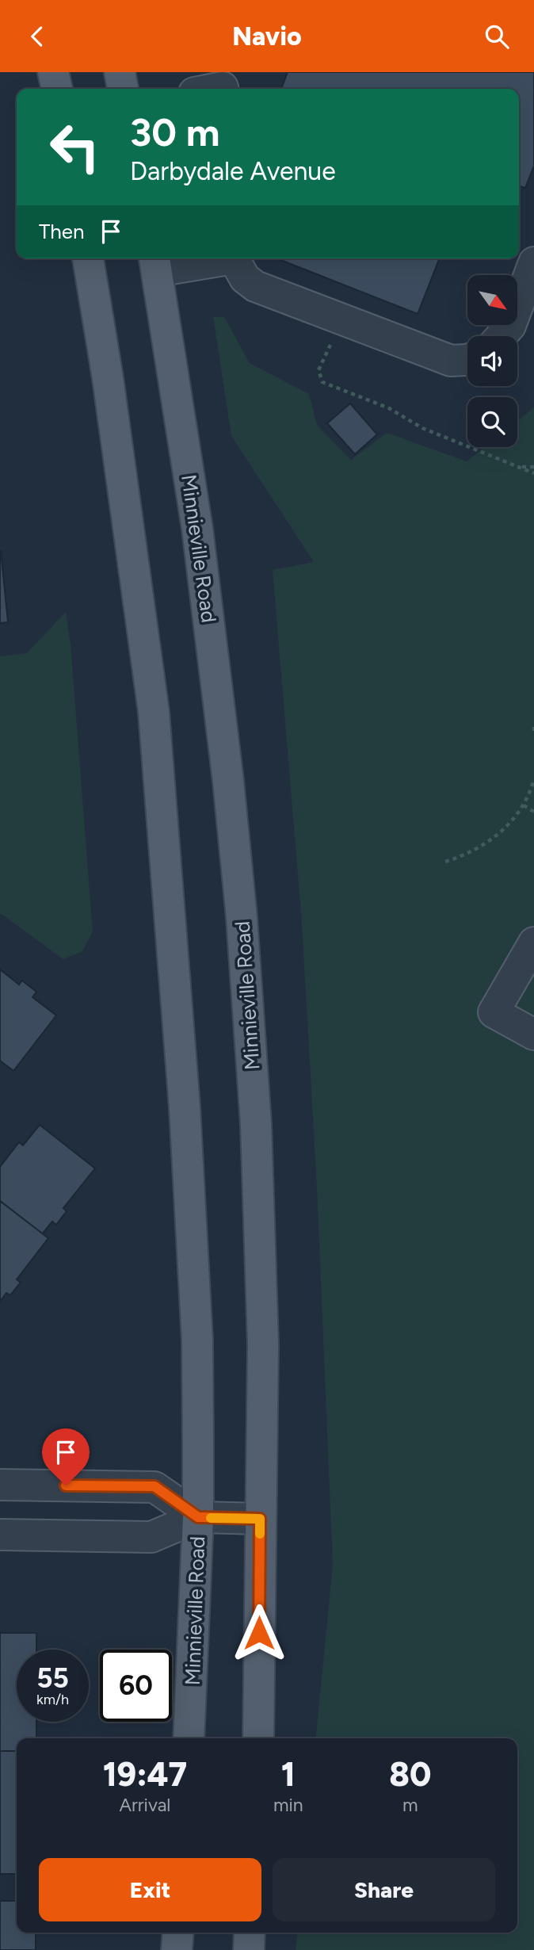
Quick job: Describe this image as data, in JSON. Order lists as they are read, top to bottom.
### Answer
{
  "streets": {
    "main road": ["Minnieville Road"]
  },
  "north": "bottom right",
  "page": {
    "header": "Navio",
    "turn": ["30 m", "Darbydale Avenue"],
    "then": "Then",
    "speed": "55 km/h",
    "limit": "60",
    "eta": [
      "19:47",
      "Arrival",
      "1",
      "min",
      "80",
      "m"
    ],
    "buttons": ["Exit", "Share"]
  }
}
